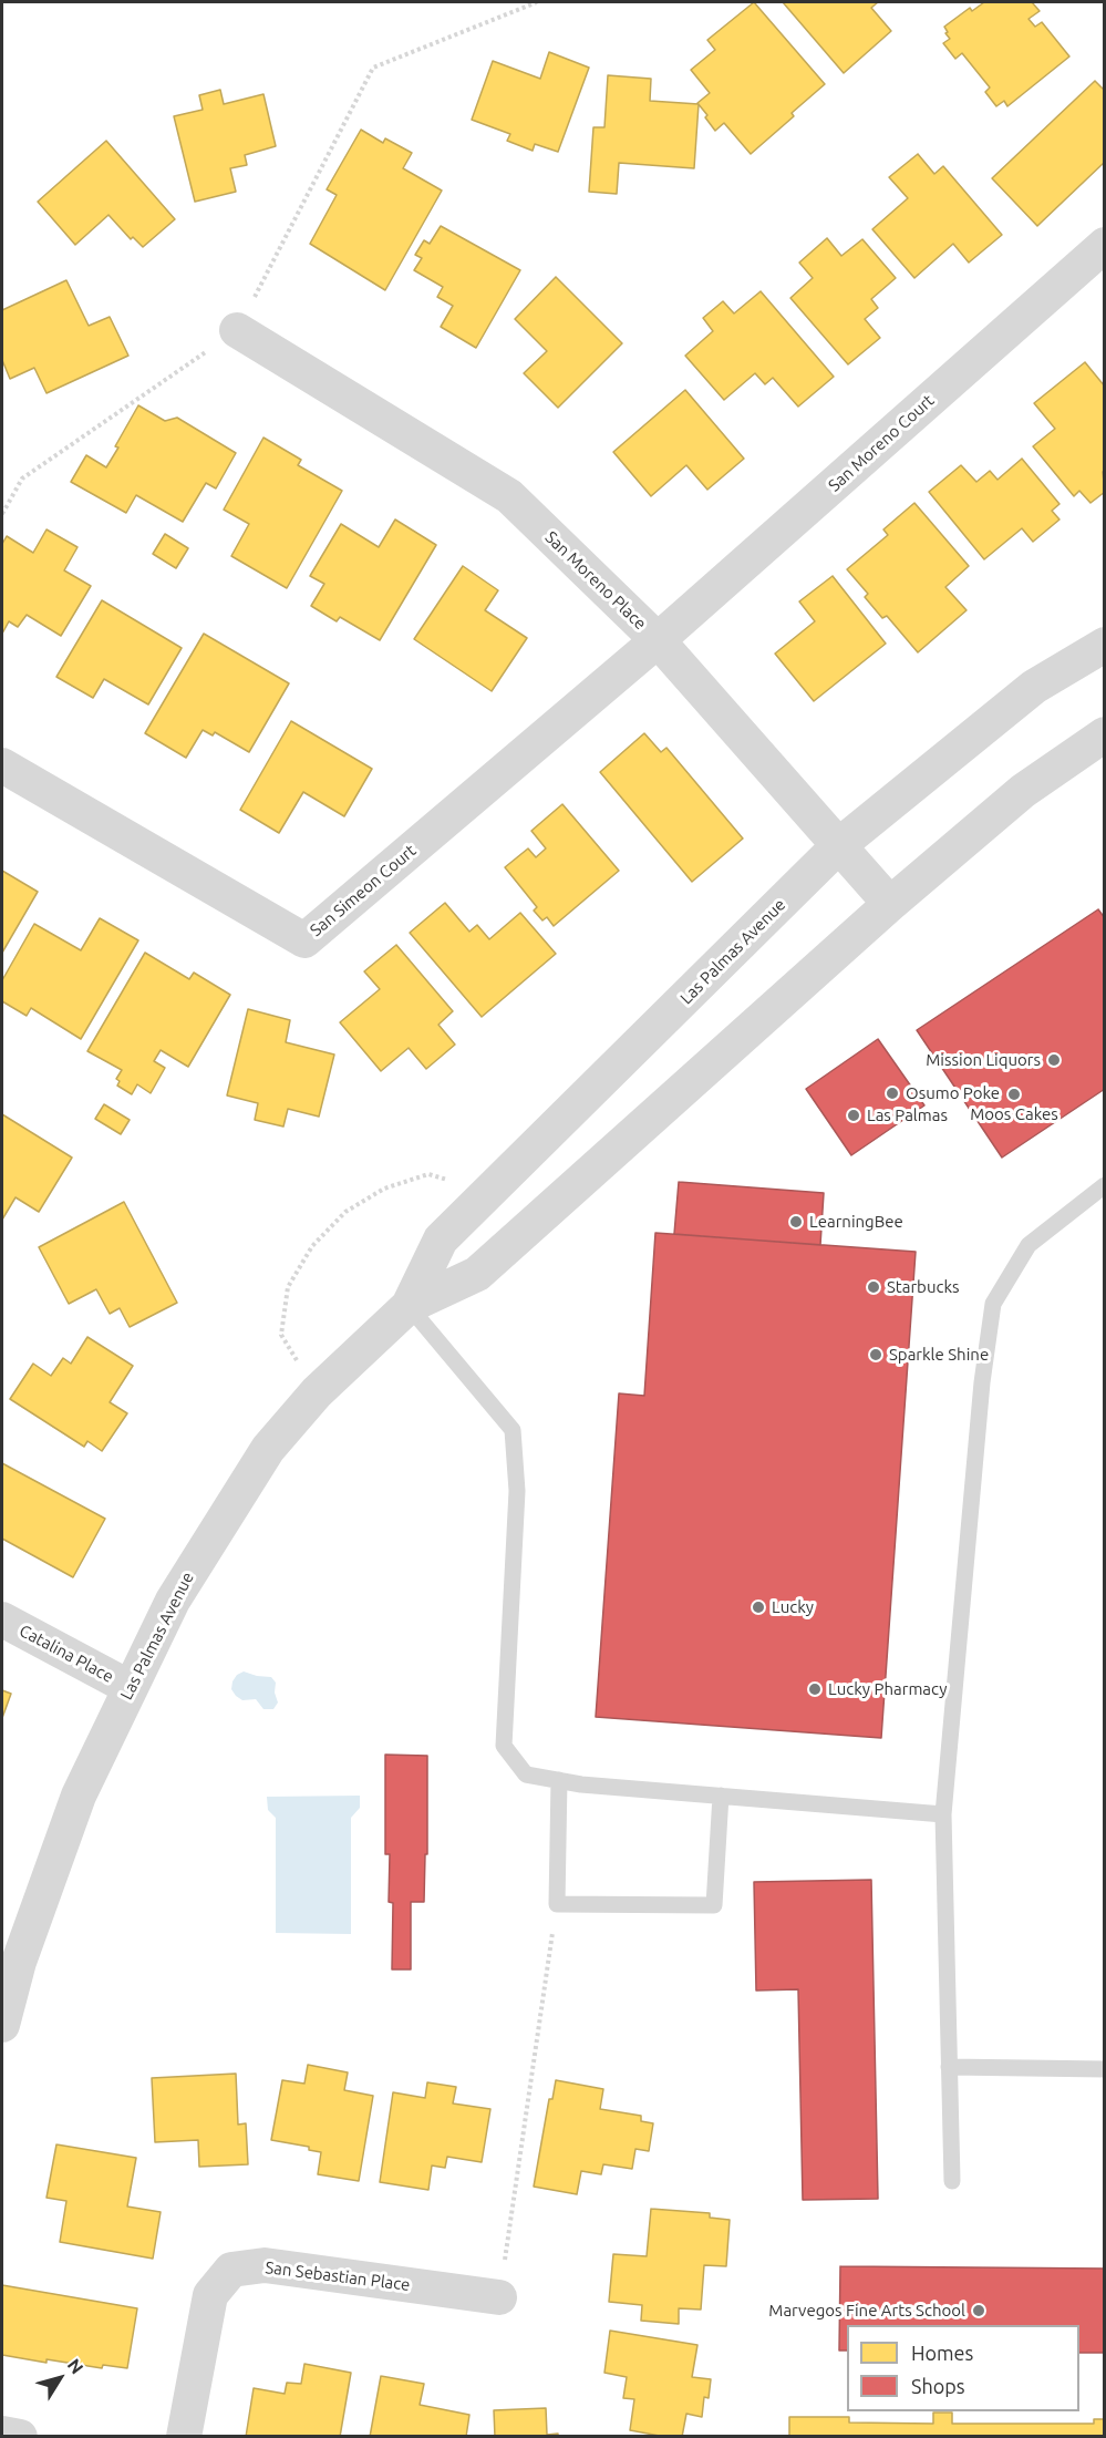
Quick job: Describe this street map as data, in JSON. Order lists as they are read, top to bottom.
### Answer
{
  "streets": {
    "street": [
      "San Moreno Court",
      "San Moreno Place",
      "San Simeon Court",
      "Las Palmas Avenue",
      "Catalina Place",
      "San Sebastian Place"
    ]
  },
  "crossings": [
    ["San Moreno Court", "San Moreno Place"],
    ["San Moreno Court", "San Simeon Court"],
    ["San Moreno Place", "San Simeon Court"],
    ["San Moreno Place", "Las Palmas Avenue"],
    ["Las Palmas Avenue", "Catalina Place"]
  ],
  "places": [
    "Mission Liquors",
    "Osumo Poke",
    "Moos Cakes",
    "Las Palmas",
    "LearningBee",
    "Starbucks",
    "Sparkle Shine",
    "Lucky",
    "Lucky Pharmacy",
    "Marvegos Fine Arts School"
  ],
  "legend": ["Homes", "Shops"],
  "north": "top right"
}
